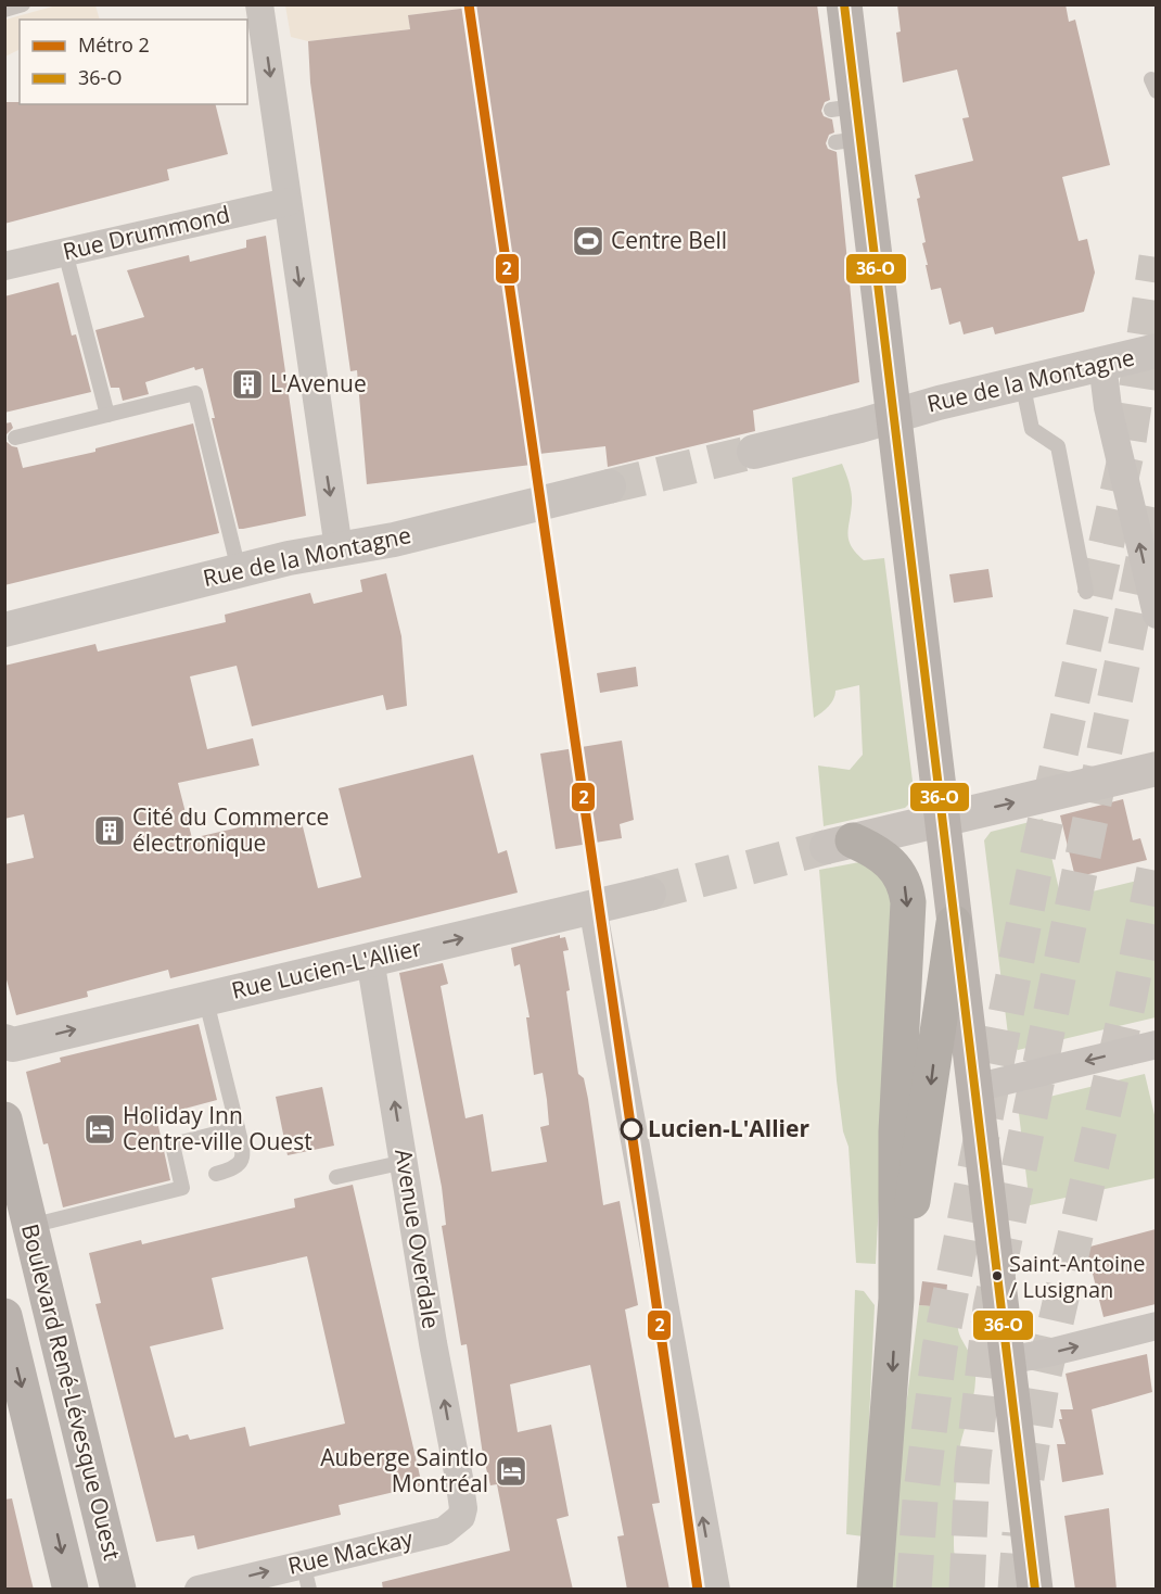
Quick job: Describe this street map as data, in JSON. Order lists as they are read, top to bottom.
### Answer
{
  "streets": {
    "main road": ["Boulevard René-Lévesque Ouest"],
    "street": [
      "Rue Drummond",
      "Rue de la Montagne",
      "Rue Lucien-L'Allier",
      "Avenue Overdale",
      "Rue Mackay"
    ]
  },
  "crossings": [
    ["Rue Lucien-L'Allier", "Avenue Overdale"],
    ["Avenue Overdale", "Rue Mackay"]
  ],
  "one_way": ["Rue Lucien-L'Allier", "Rue Mackay"],
  "places": {
    "sports": ["Centre Bell"],
    "building": ["L'Avenue", "Cité du Commerce électronique"],
    "hotel": ["Holiday Inn Centre-ville Ouest", "Auberge Saintlo Montréal"],
    "other": ["Lucien-L'Allier", "Saint-Antoine / Lusignan"]
  },
  "lines": ["metro line 2", "transit line 36-O"],
  "legend": ["Métro 2", "36-O"]
}
